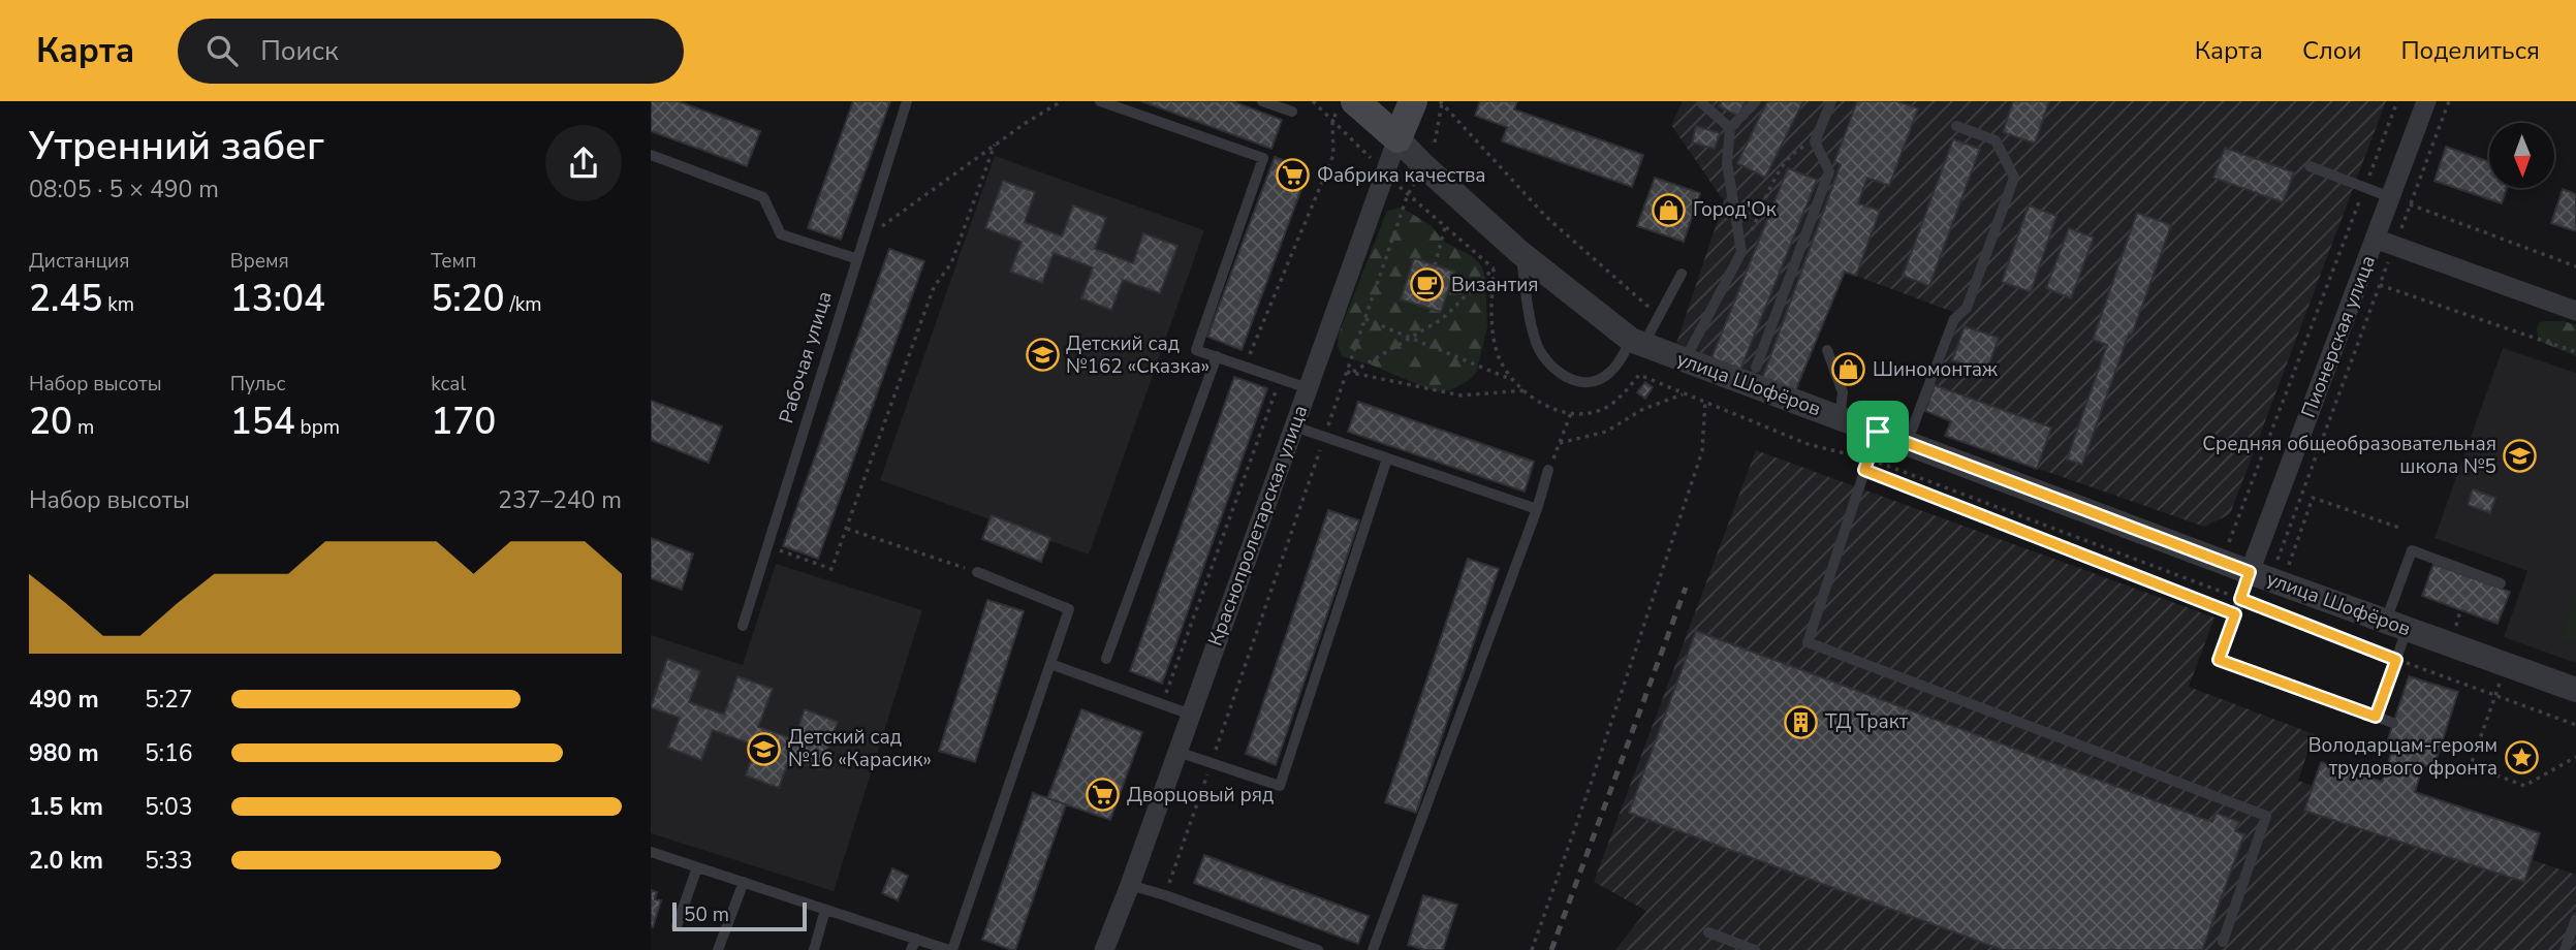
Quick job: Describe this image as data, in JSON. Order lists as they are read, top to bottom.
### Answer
{
  "streets": {
    "main road": ["улица Шофёров", "Краснопролетарская улица"],
    "street": ["Пионерская улица"],
    "lane": ["Рабочая улица"]
  },
  "crossings": [
    ["Пионерская улица", "улица Шофёров"],
    ["улица Шофёров", "Краснопролетарская улица"]
  ],
  "places": {
    "supermarket": ["Фабрика качества", "Дворцовый ряд"],
    "shop": ["Город'Ок", "Шиномонтаж"],
    "cafe": ["Византия"],
    "school or university": ["Детский сад №162 «Сказка»", "Средняя общеобразовательная школа №5", "Детский сад №16 «Карасик»"],
    "building": ["ТД Тракт"],
    "place": ["Володарцам-героям трудового фронта"]
  },
  "scale_bar": "50 m",
  "north": "bottom",
  "page": {
    "header": "Карта",
    "search": "Поиск",
    "nav": ["Карта", "Слои", "Поделиться"],
    "heading": ["Утренний забег", "08:05 · 5 × 490 m"],
    "stats": [
      ["Дистанция", "2.45 km"],
      ["Время", "13:04"],
      ["Темп", "5:20 /km"],
      ["Набор высоты", "20 m"],
      ["Пульс", "154 bpm"],
      ["kcal", "170"]
    ],
    "chart": ["Набор высоты", "237–240 m"],
    "list": [
      {
        "name": "490 m",
        "note": "5:27"
      },
      {
        "name": "980 m",
        "note": "5:16"
      },
      {
        "name": "1.5 km",
        "note": "5:03"
      },
      {
        "name": "2.0 km",
        "note": "5:33"
      }
    ],
    "scale": "50 m"
  }
}
